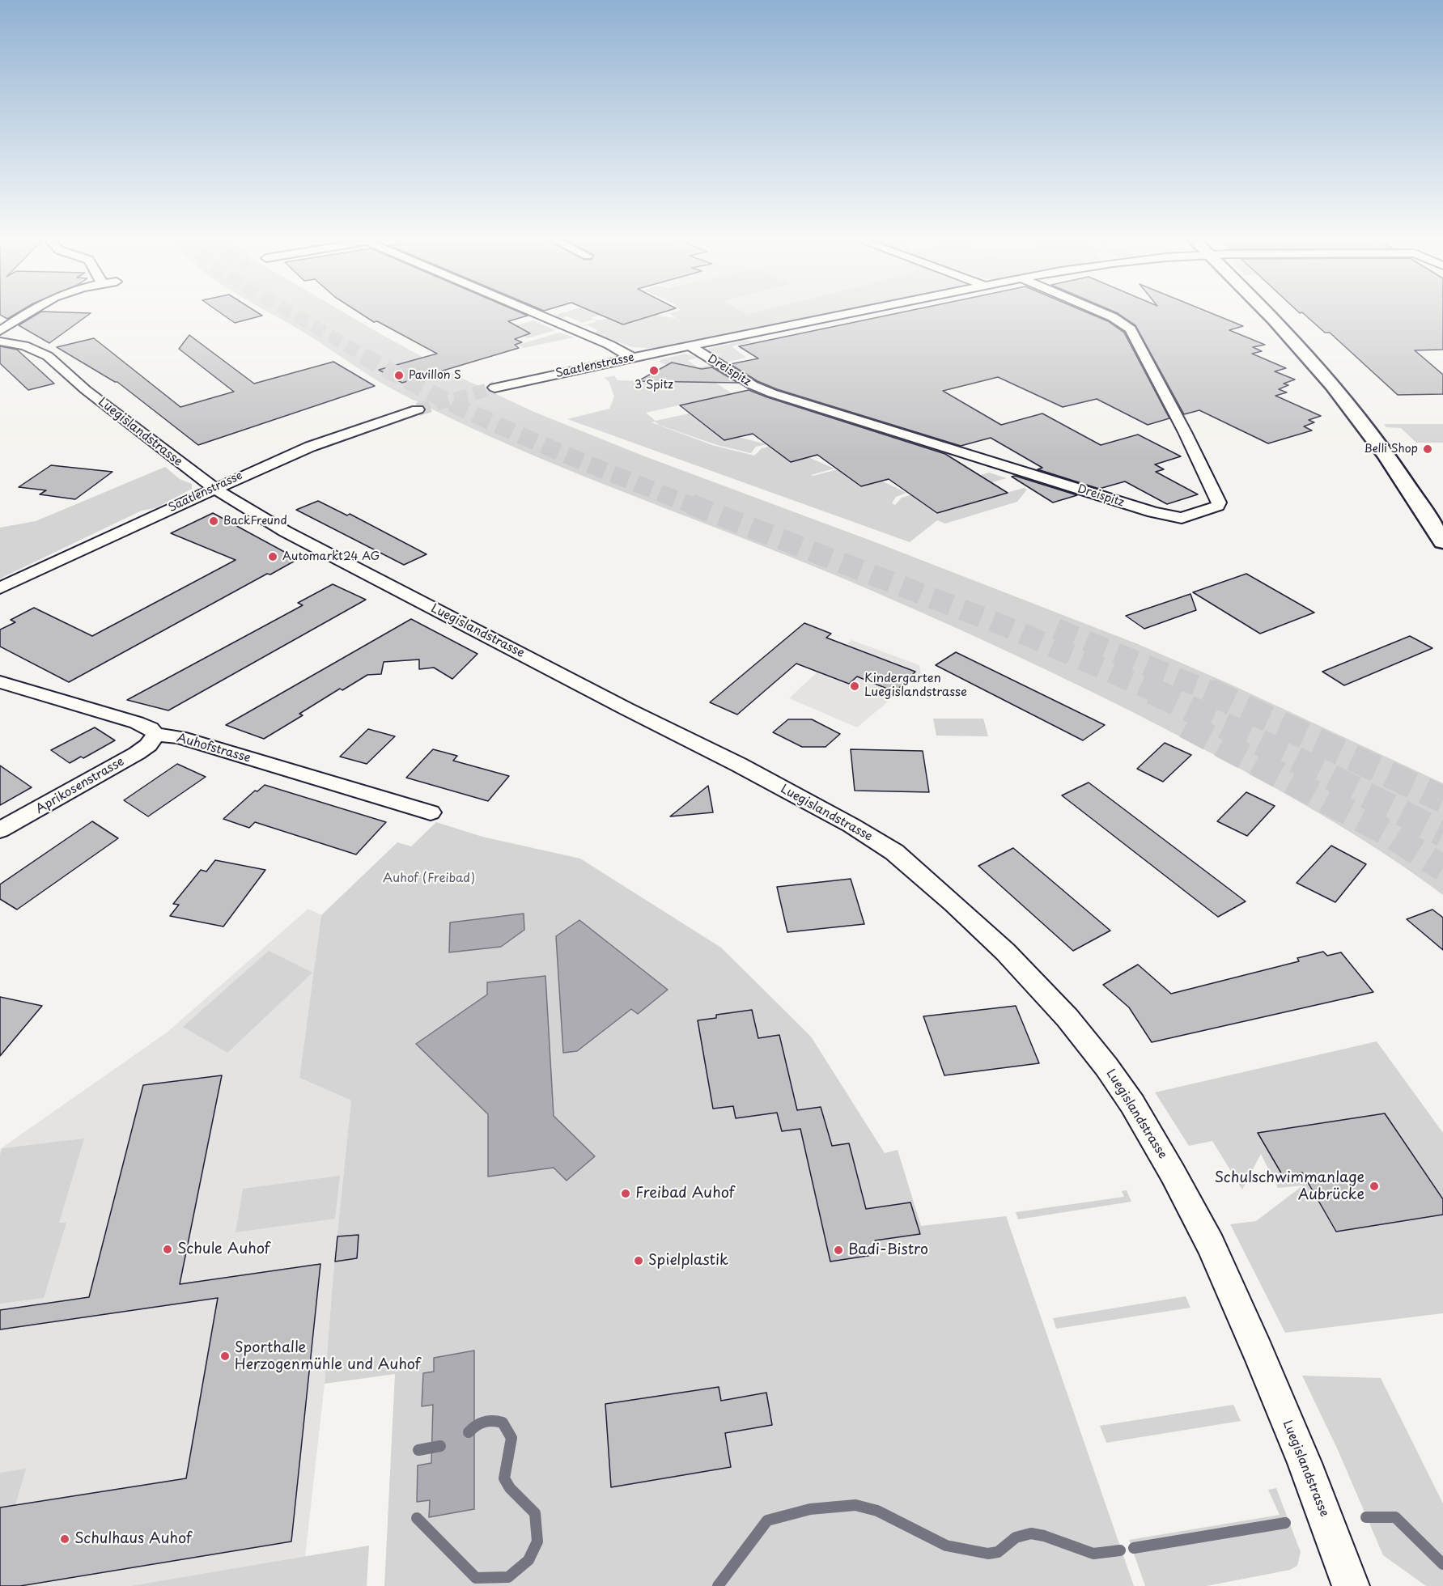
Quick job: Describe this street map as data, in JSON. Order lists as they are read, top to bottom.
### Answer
{
  "streets": {
    "street": [
      "Saatlenstrasse",
      "Dreispitz",
      "Luegislandstrasse",
      "Auhofstrasse",
      "Aprikosenstrasse"
    ]
  },
  "crossings": [
    ["Saatlenstrasse", "Dreispitz"],
    ["Saatlenstrasse", "Luegislandstrasse"],
    ["Auhofstrasse", "Aprikosenstrasse"]
  ],
  "parks": ["Auhof (Freibad)"],
  "places": [
    "3 Spitz",
    "Pavillon S",
    "Belli Shop",
    "BackFreund",
    "Automarkt24 AG",
    "Kindergarten Luegislandstrasse",
    "Schulschwimmanlage Aubrücke",
    "Freibad Auhof",
    "Schule Auhof",
    "Badi-Bistro",
    "Spielplastik",
    "Sporthalle Herzogenmühle und Auhof",
    "Schulhaus Auhof"
  ]
}
